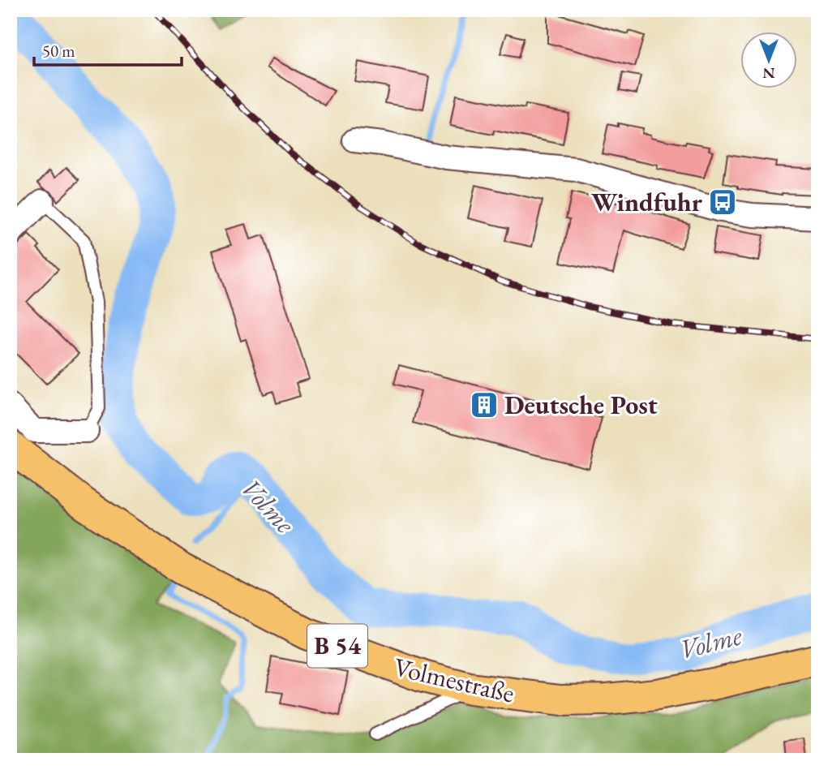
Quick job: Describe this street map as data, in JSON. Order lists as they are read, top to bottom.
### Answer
{
  "streets": {
    "main road": ["B 54", "Volmestraße"]
  },
  "water": ["Volme"],
  "places": {
    "bus stop": ["Windfuhr"],
    "building": ["Deutsche Post"]
  },
  "scale_bar": "50 m",
  "north": "bottom"
}
